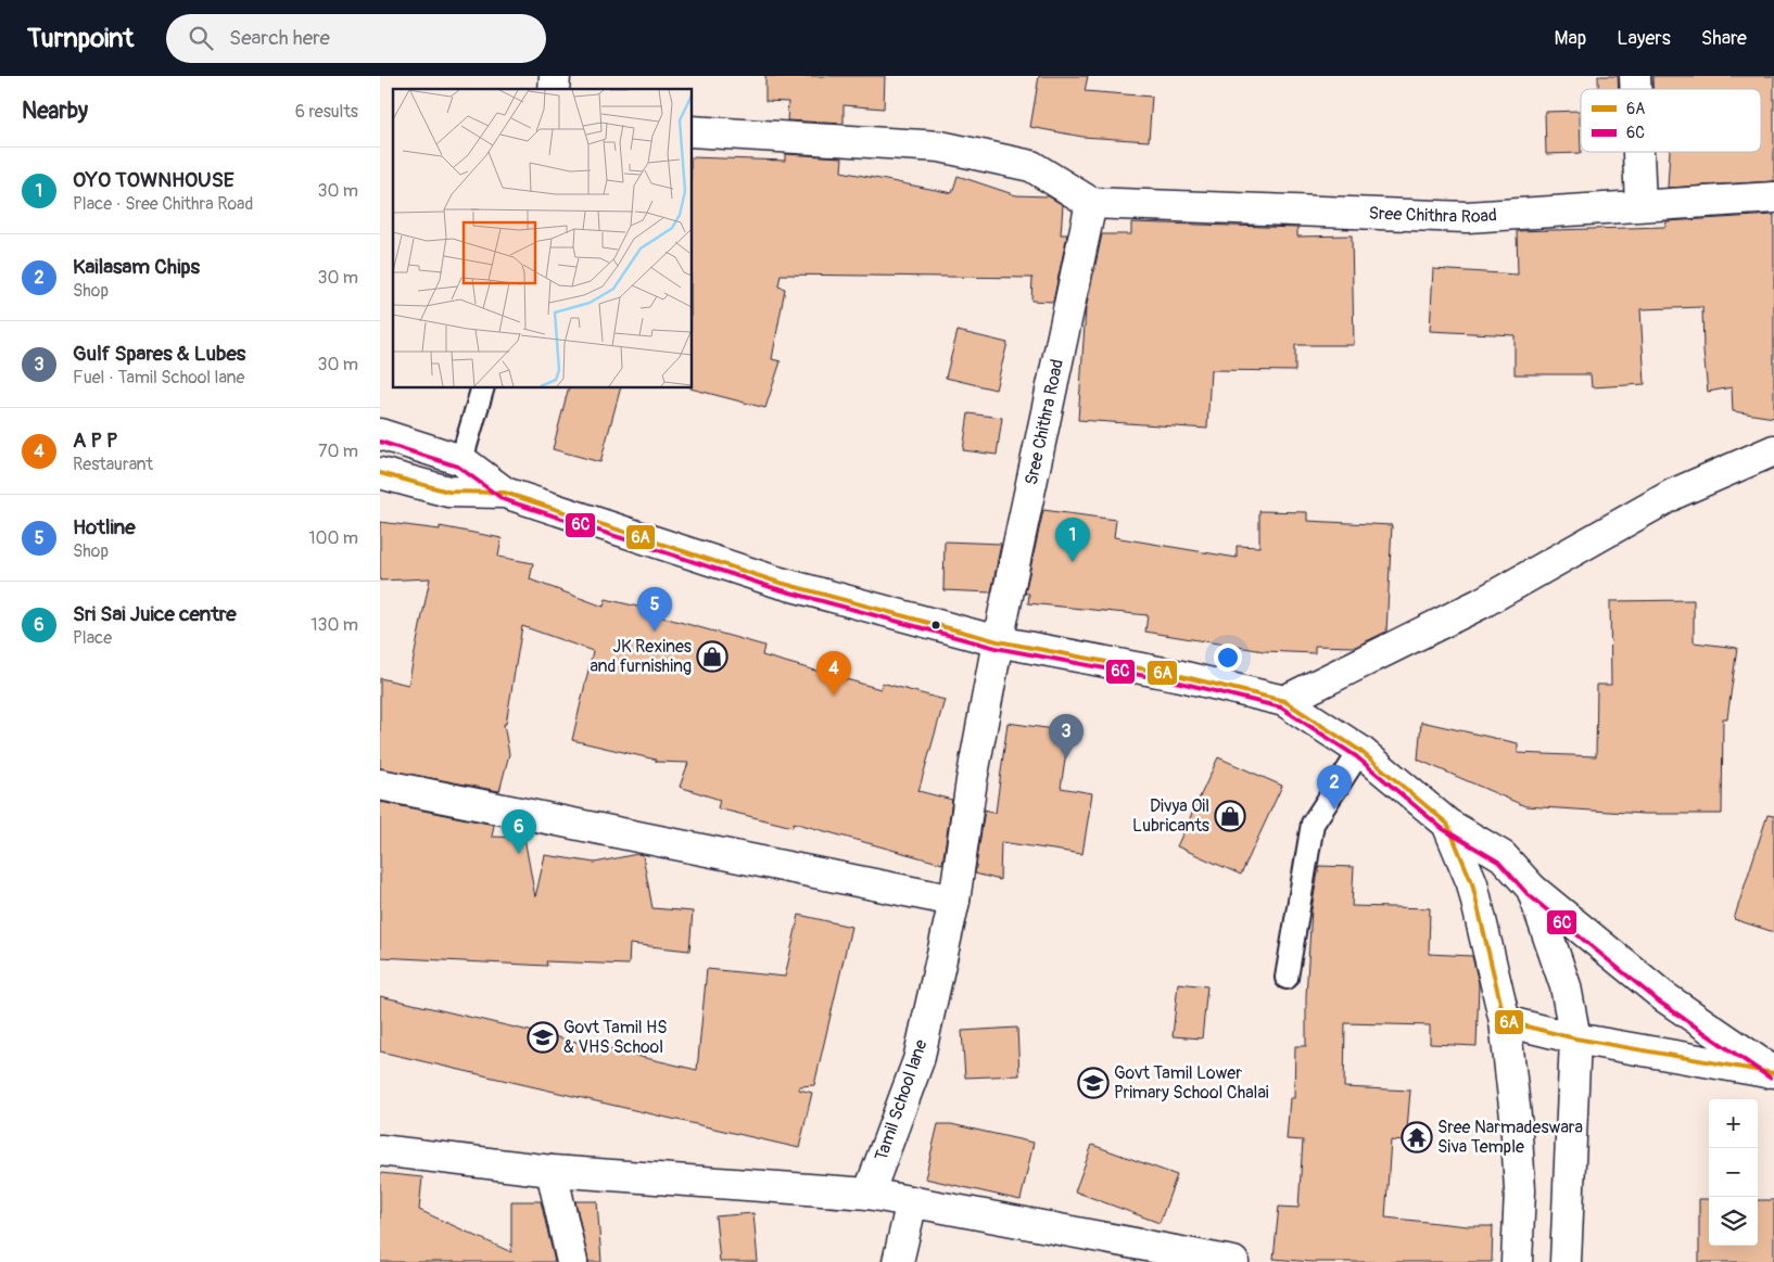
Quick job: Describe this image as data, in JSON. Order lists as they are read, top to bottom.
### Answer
{
  "streets": {
    "street": ["Sree Chithra Road", "Tamil School lane"]
  },
  "crossings": [
    ["Sree Chithra Road", "Tamil School lane"]
  ],
  "places": {
    "shop": ["JK Rexines and furnishing", "Divya Oil Lubricants"],
    "school or university": ["Govt Tamil HS & VHS School", "Govt Tamil Lower Primary School Chalai"],
    "temple": ["Sree Narmadeswara Siva Temple"]
  },
  "lines": ["transit line 6C", "transit line 6A"],
  "legend": ["6A", "6C"],
  "page": {
    "header": "Turnpoint",
    "search": "Search here",
    "nav": ["Map", "Layers", "Share"],
    "heading": ["Nearby", "6 results"],
    "list": [
      {
        "mark": "1",
        "name": "OYO TOWNHOUSE",
        "note": "Place · Sree Chithra Road",
        "value": "30 m"
      },
      {
        "mark": "2",
        "name": "Kailasam Chips",
        "note": "Shop",
        "value": "30 m"
      },
      {
        "mark": "3",
        "name": "Gulf Spares & Lubes",
        "note": "Fuel · Tamil School lane",
        "value": "30 m"
      },
      {
        "mark": "4",
        "name": "A P P",
        "note": "Restaurant",
        "value": "70 m"
      },
      {
        "mark": "5",
        "name": "Hotline",
        "note": "Shop",
        "value": "100 m"
      },
      {
        "mark": "6",
        "name": "Sri Sai Juice centre",
        "note": "Place",
        "value": "130 m"
      }
    ],
    "pins": [
      "1",
      "5",
      "4",
      "3",
      "2",
      "6"
    ],
    "map_buttons": ["+", "−"]
  }
}
